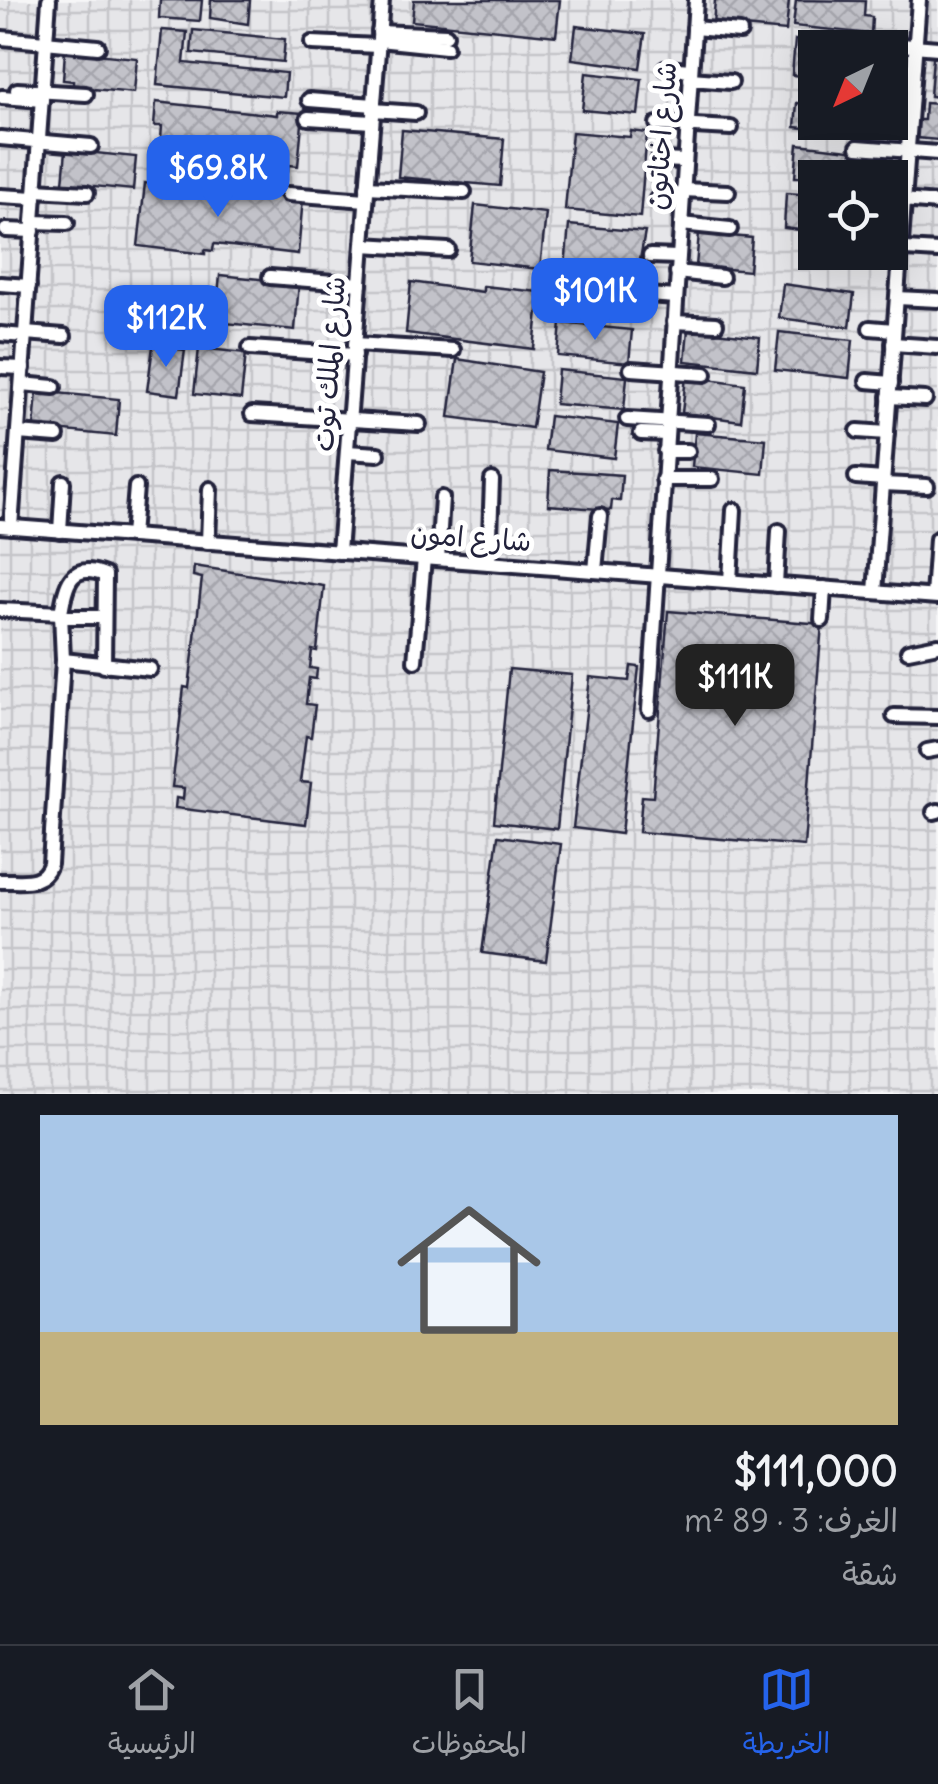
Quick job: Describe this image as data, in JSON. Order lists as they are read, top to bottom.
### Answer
{
  "streets": {
    "lane": ["شارع اخناتون", "شارع الملك توت", "شارع امون"]
  },
  "crossings": [
    ["شارع اخناتون", "شارع امون"],
    ["شارع الملك توت", "شارع امون"]
  ],
  "north": "bottom left",
  "page": {
    "price": [
      "$69.8K",
      "$101K",
      "$112K",
      "$111K"
    ],
    "list": [
      {
        "name": "$111,000",
        "note": "الغرف: 3 · 89 m² · شقة"
      }
    ],
    "tabs": ["الخريطة", "المحفوظات", "الرئيسية"]
  }
}
